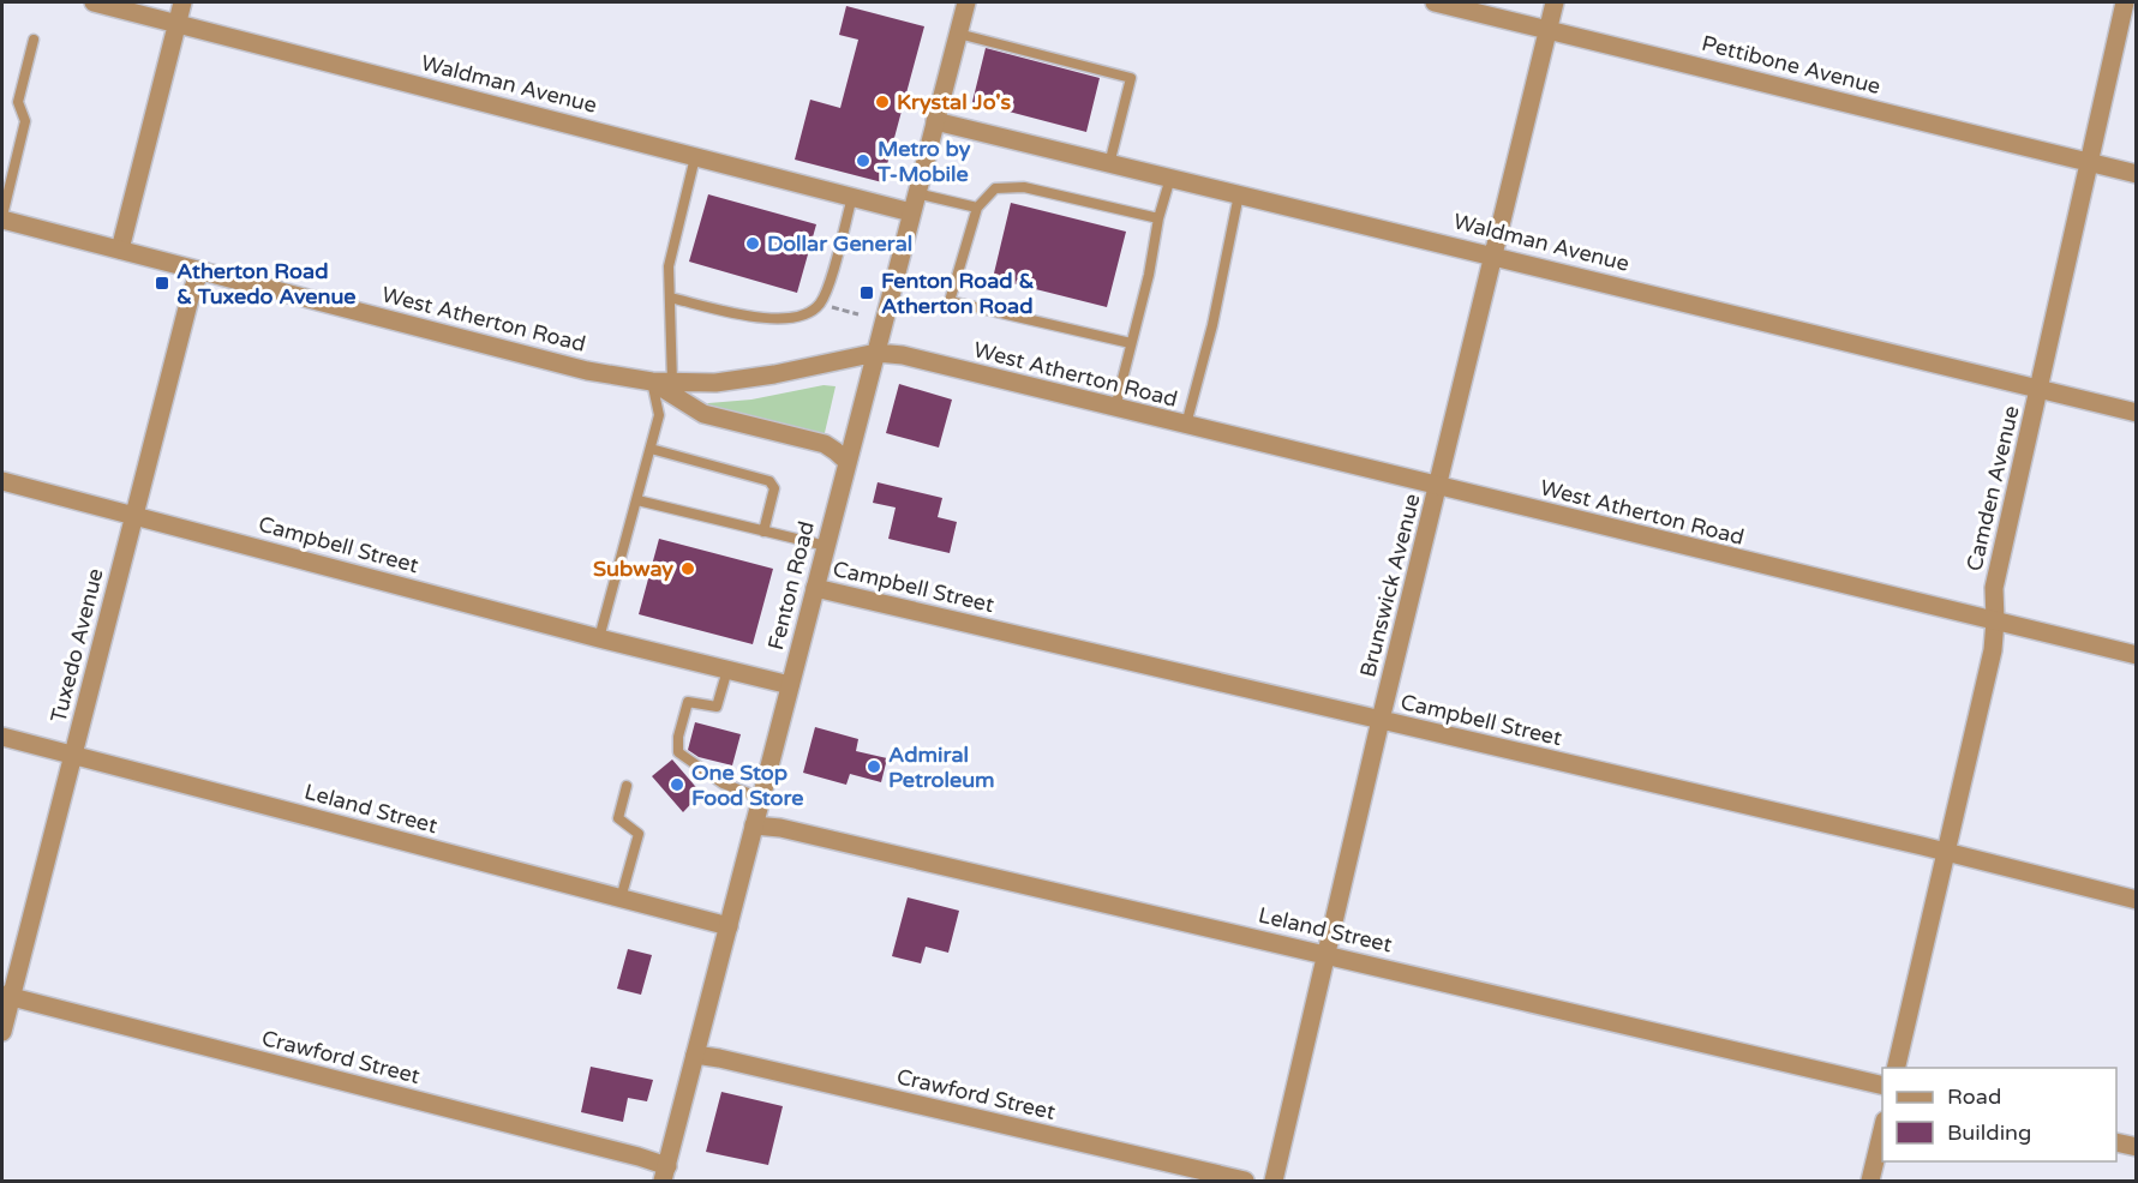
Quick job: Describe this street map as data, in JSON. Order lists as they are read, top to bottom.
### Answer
{
  "streets": {
    "street": [
      "Pettibone Avenue",
      "Waldman Avenue",
      "West Atherton Road",
      "Camden Avenue",
      "Campbell Street",
      "Fenton Road",
      "Brunswick Avenue",
      "Tuxedo Avenue",
      "Leland Street",
      "Crawford Street"
    ]
  },
  "crossings": [
    ["Pettibone Avenue", "Camden Avenue"],
    ["Pettibone Avenue", "Brunswick Avenue"],
    ["Waldman Avenue", "Camden Avenue"],
    ["Waldman Avenue", "Fenton Road"],
    ["Waldman Avenue", "Brunswick Avenue"],
    ["West Atherton Road", "Camden Avenue"],
    ["West Atherton Road", "Fenton Road"],
    ["West Atherton Road", "Brunswick Avenue"],
    ["West Atherton Road", "Tuxedo Avenue"],
    ["Camden Avenue", "Campbell Street"],
    ["Campbell Street", "Fenton Road"],
    ["Campbell Street", "Brunswick Avenue"],
    ["Campbell Street", "Tuxedo Avenue"],
    ["Fenton Road", "Leland Street"],
    ["Fenton Road", "Crawford Street"],
    ["Brunswick Avenue", "Leland Street"],
    ["Tuxedo Avenue", "Leland Street"],
    ["Tuxedo Avenue", "Crawford Street"]
  ],
  "places": {
    "other": [
      "Krystal Jo's",
      "Metro by T-Mobile",
      "Dollar General",
      "Subway",
      "Admiral Petroleum",
      "One Stop Food Store"
    ],
    "transit": ["Atherton Road & Tuxedo Avenue", "Fenton Road & Atherton Road"]
  },
  "legend": ["Road", "Building"]
}
